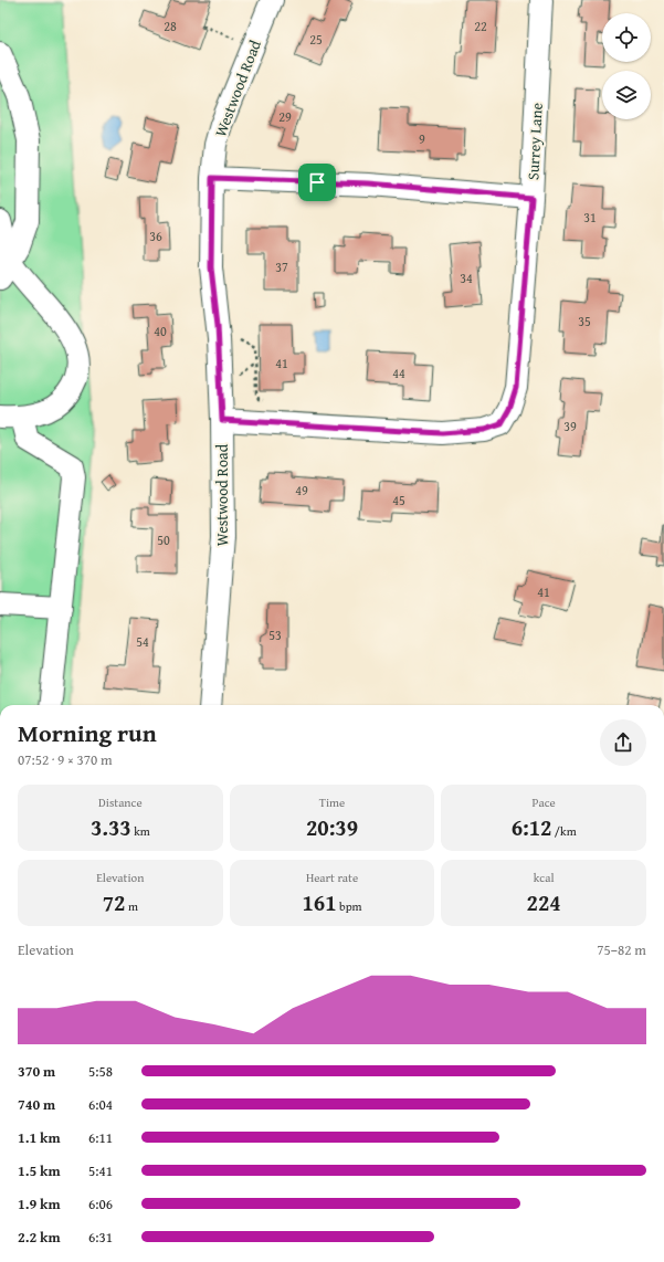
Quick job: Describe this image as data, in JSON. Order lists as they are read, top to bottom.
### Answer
{
  "streets": {
    "street": ["Westwood Road", "Surrey Lane"]
  },
  "crossings": [
    ["Westwood Road", "Surrey Lane"]
  ],
  "house_numbers": [
    "28",
    "22",
    "25",
    "29",
    "9",
    "31",
    "36",
    "37",
    "34",
    "35",
    "40",
    "41",
    "44",
    "39",
    "49",
    "45",
    "50",
    "41",
    "53",
    "54"
  ],
  "page": {
    "heading": ["Morning run", "07:52 · 9 × 370 m"],
    "stats": [
      ["Distance", "3.33 km"],
      ["Time", "20:39"],
      ["Pace", "6:12 /km"],
      ["Elevation", "72 m"],
      ["Heart rate", "161 bpm"],
      ["kcal", "224"]
    ],
    "chart": ["Elevation", "75–82 m"],
    "list": [
      {
        "name": "370 m",
        "note": "5:58"
      },
      {
        "name": "740 m",
        "note": "6:04"
      },
      {
        "name": "1.1 km",
        "note": "6:11"
      },
      {
        "name": "1.5 km",
        "note": "5:41"
      },
      {
        "name": "1.9 km",
        "note": "6:06"
      },
      {
        "name": "2.2 km",
        "note": "6:31"
      }
    ]
  }
}
